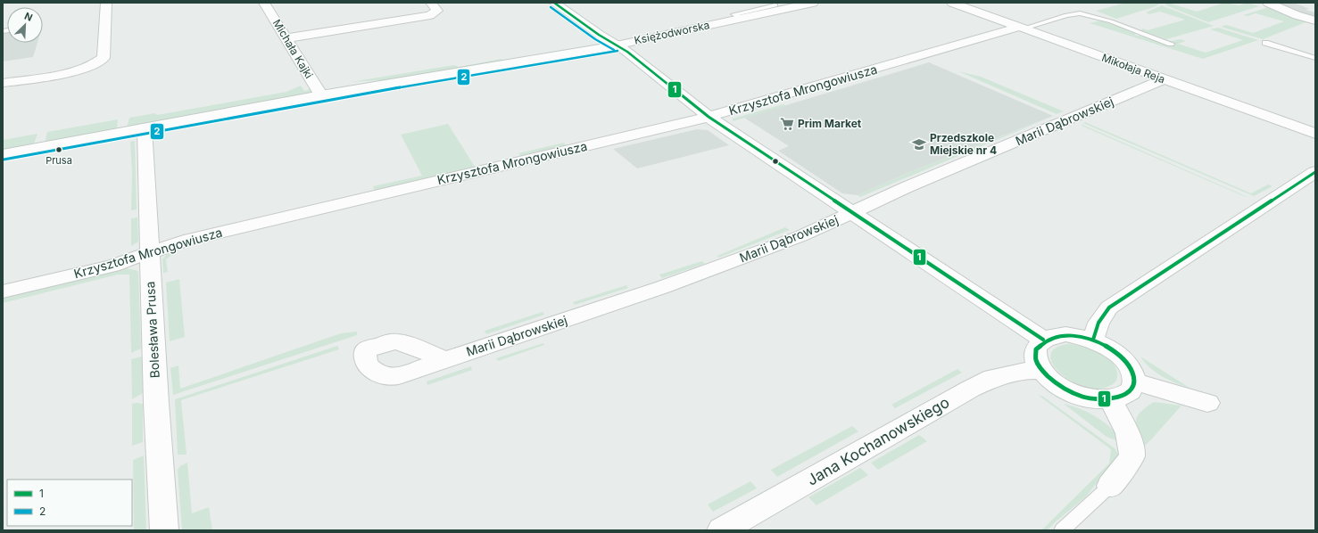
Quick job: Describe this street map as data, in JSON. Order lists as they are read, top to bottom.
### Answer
{
  "streets": {
    "street": [
      "Księżodworska",
      "Michała Kajki",
      "Mikołaja Reja",
      "Krzysztofa Mrongowiusza",
      "Marii Dąbrowskiej",
      "Bolesława Prusa",
      "Jana Kochanowskiego"
    ]
  },
  "crossings": [
    ["Księżodworska", "Michała Kajki"],
    ["Księżodworska", "Bolesława Prusa"],
    ["Mikołaja Reja", "Krzysztofa Mrongowiusza"],
    ["Mikołaja Reja", "Marii Dąbrowskiej"],
    ["Krzysztofa Mrongowiusza", "Bolesława Prusa"]
  ],
  "places": {
    "supermarket": ["Prim Market"],
    "school or university": ["Przedszkole Miejskie nr 4"],
    "other": ["Prusa"]
  },
  "lines": ["transit line 1", "transit line 2"],
  "legend": ["1", "2"],
  "north": "top right"
}
